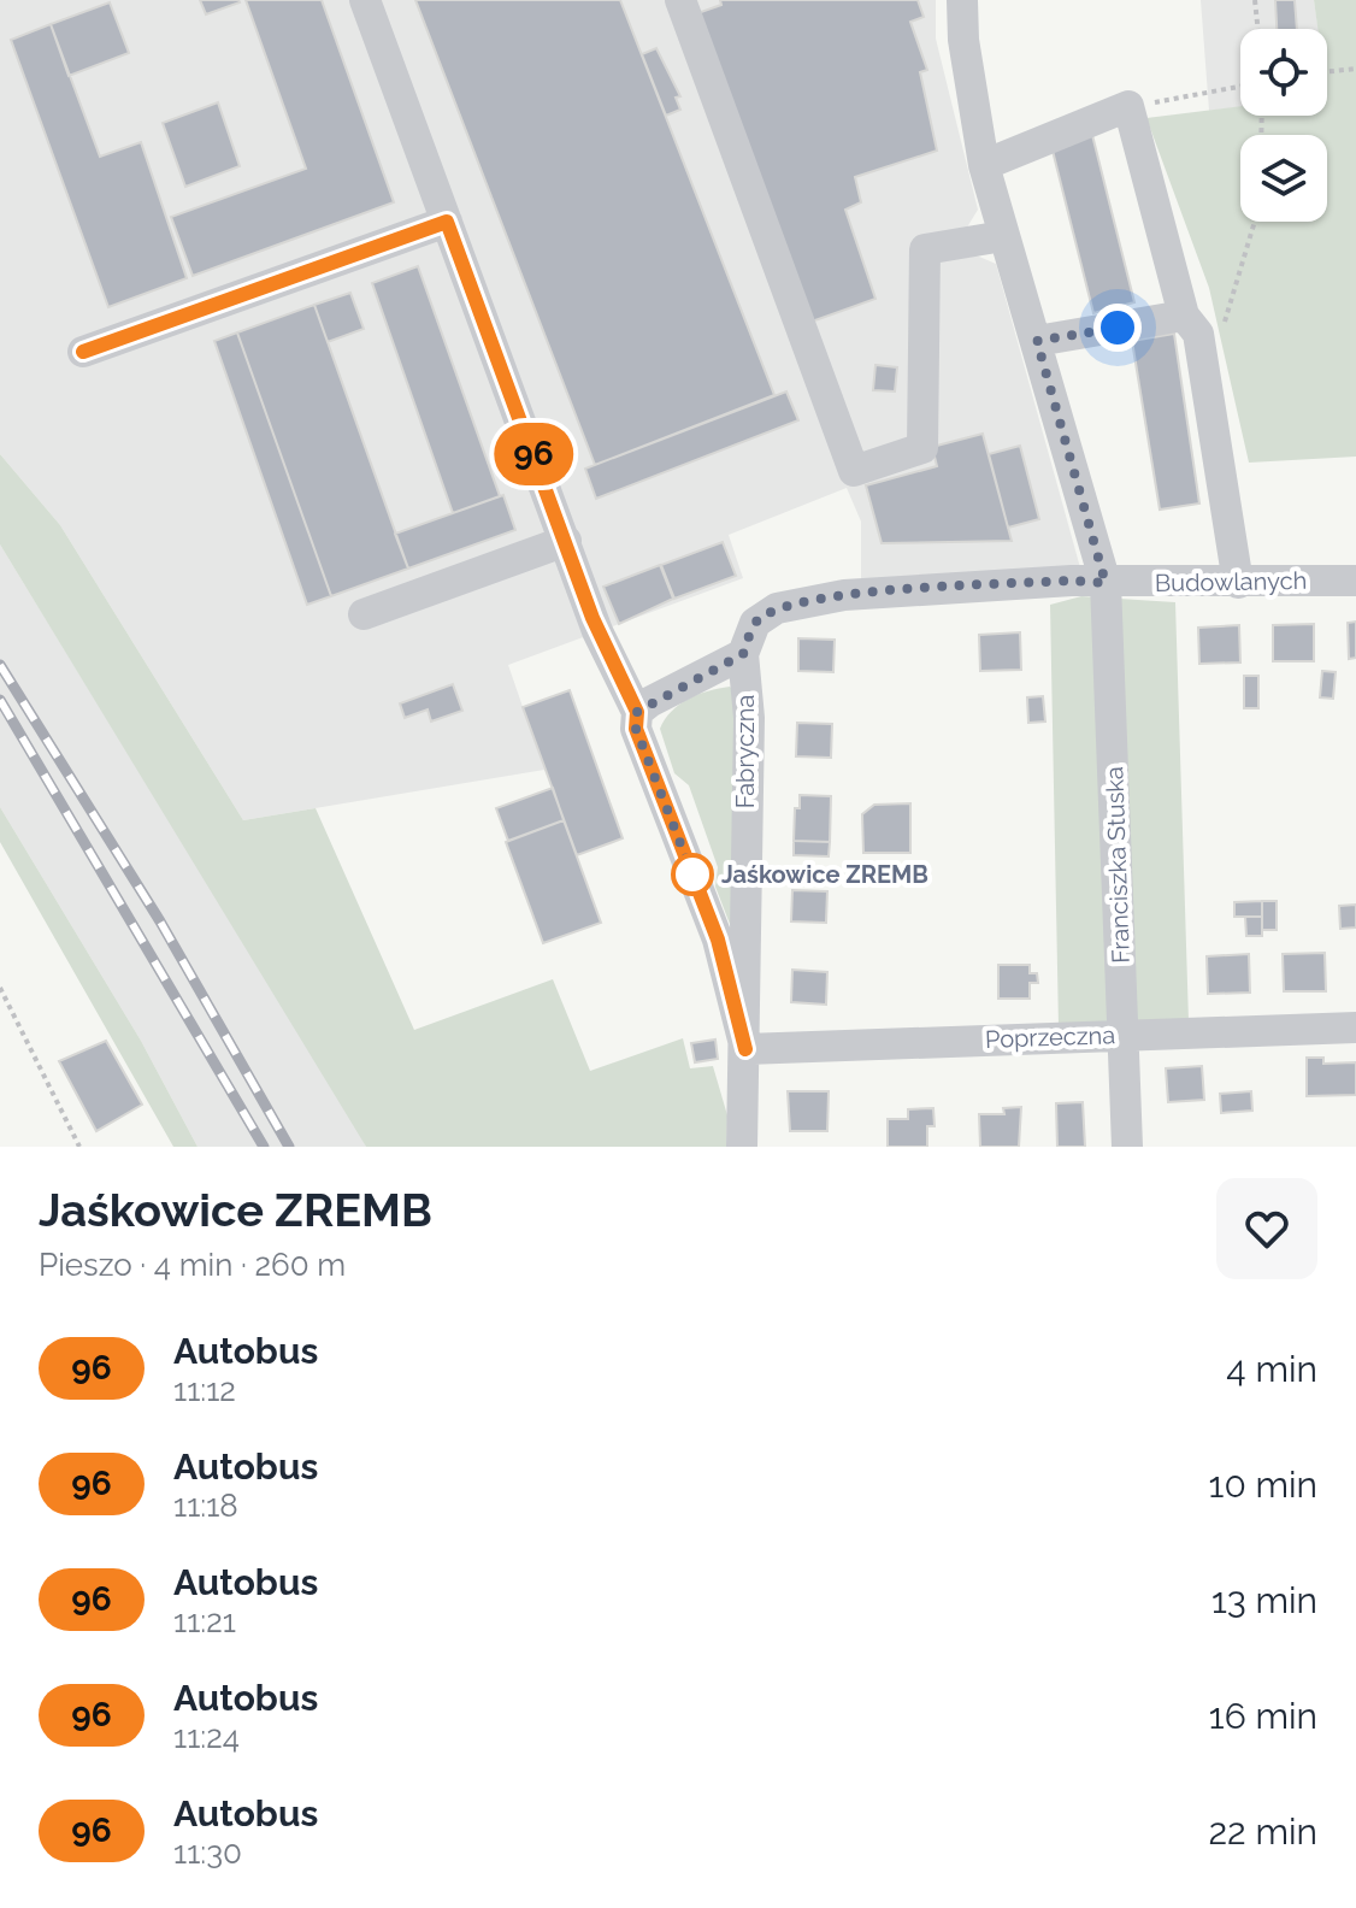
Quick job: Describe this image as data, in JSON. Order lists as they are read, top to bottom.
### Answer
{
  "streets": {
    "street": [
      "Budowlanych",
      "Fabryczna",
      "Franciszka Stuska",
      "Poprzeczna"
    ]
  },
  "crossings": [
    ["Budowlanych", "Franciszka Stuska"],
    ["Fabryczna", "Poprzeczna"],
    ["Franciszka Stuska", "Poprzeczna"]
  ],
  "places": ["Jaśkowice ZREMB"],
  "lines": ["bus line 96"],
  "page": {
    "on_map": "96",
    "heading": ["Jaśkowice ZREMB", "Pieszo · 4 min · 260 m"],
    "list": [
      {
        "mark": "96",
        "name": "Autobus",
        "note": "11:12",
        "value": "4 min"
      },
      {
        "mark": "96",
        "name": "Autobus",
        "note": "11:18",
        "value": "10 min"
      },
      {
        "mark": "96",
        "name": "Autobus",
        "note": "11:21",
        "value": "13 min"
      },
      {
        "mark": "96",
        "name": "Autobus",
        "note": "11:24",
        "value": "16 min"
      },
      {
        "mark": "96",
        "name": "Autobus",
        "note": "11:30",
        "value": "22 min"
      }
    ]
  }
}
